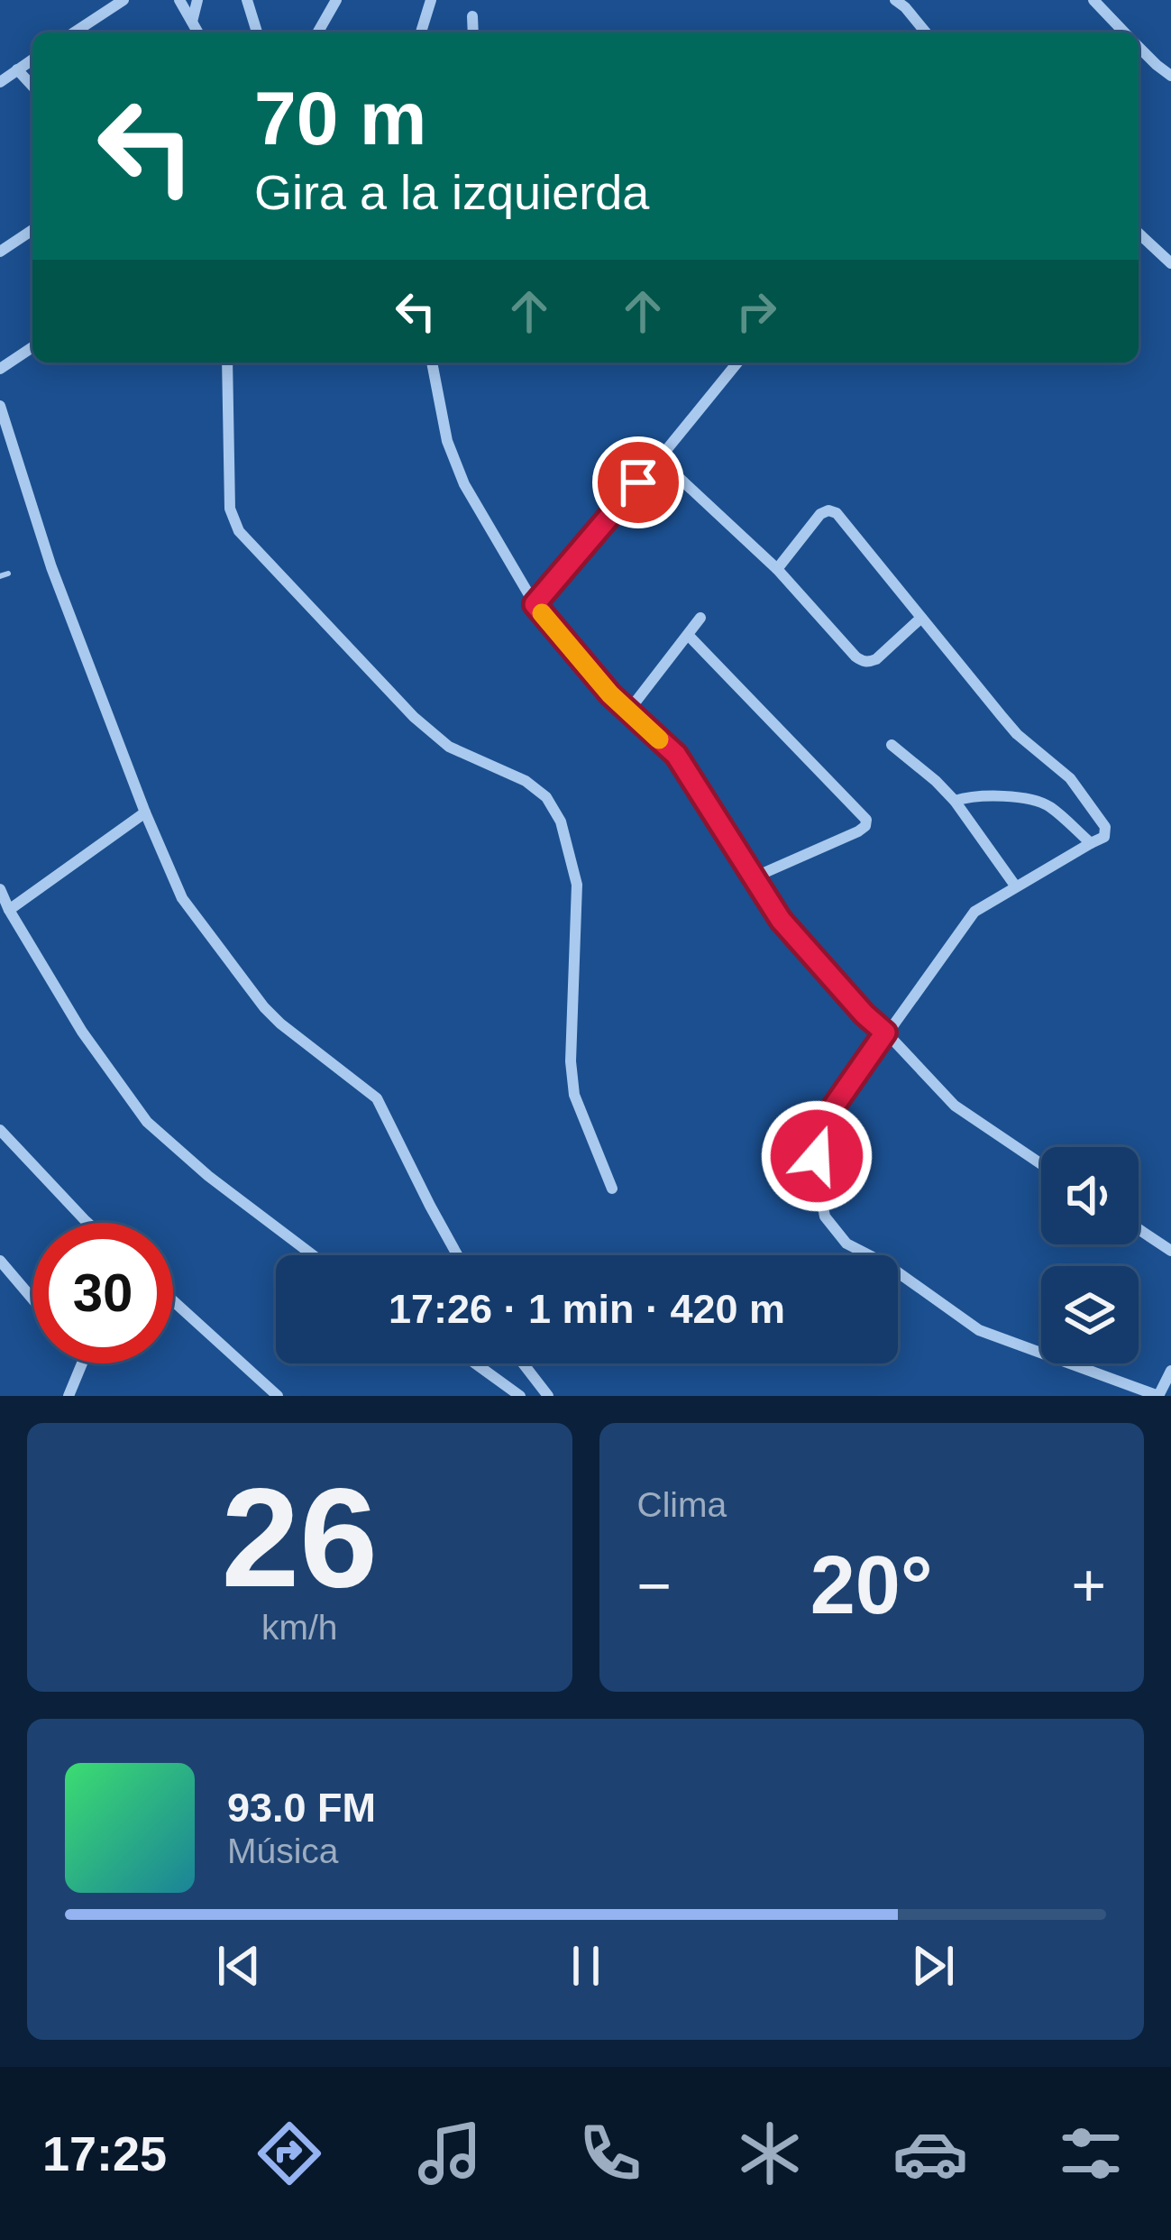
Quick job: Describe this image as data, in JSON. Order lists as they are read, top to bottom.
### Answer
{
  "page": {
    "turn": ["70 m", "Gira a la izquierda"],
    "limit": "30",
    "trip": "17:26 · 1 min · 420 m",
    "tile": [
      ["26", "km/h"],
      "Clima"
    ],
    "heat": ["−", "20°", "+"],
    "song": ["93.0 FM", "Música"],
    "tabs": "17:25"
  }
}
